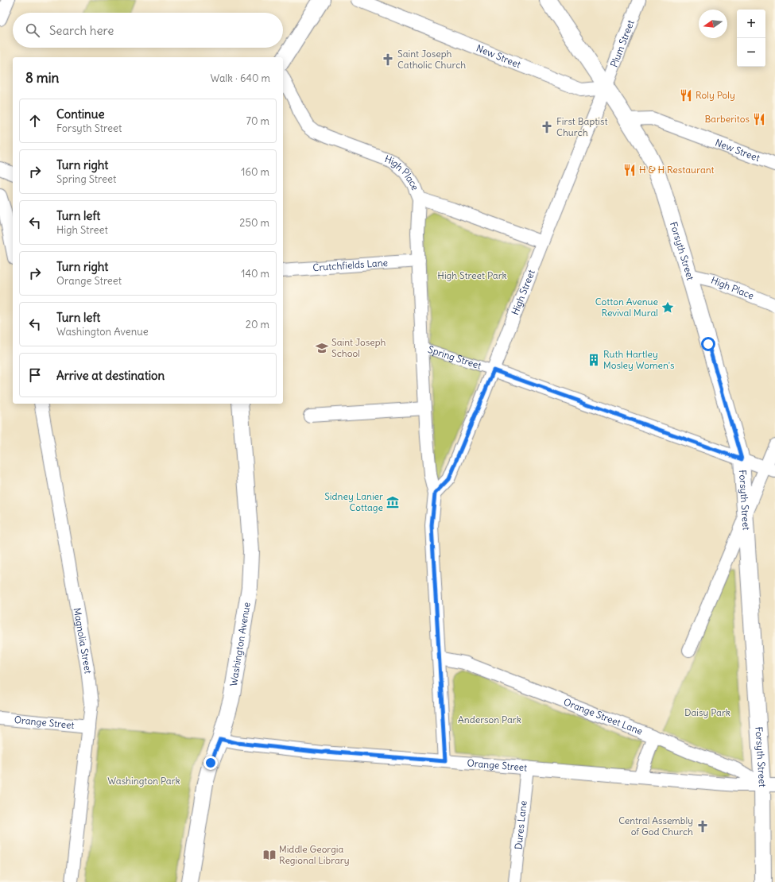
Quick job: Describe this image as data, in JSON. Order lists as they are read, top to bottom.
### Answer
{
  "streets": {
    "street": [
      "Plum Street",
      "New Street",
      "High Place",
      "Forsyth Street",
      "Crutchfields Lane",
      "High Street",
      "Spring Street",
      "Magnolia Street",
      "Washington Avenue",
      "Orange Street Lane",
      "Orange Street",
      "Dures Lane"
    ]
  },
  "crossings": [
    ["Plum Street", "New Street"],
    ["Plum Street", "Forsyth Street"],
    ["Plum Street", "High Street"],
    ["New Street", "Forsyth Street"],
    ["New Street", "High Street"],
    ["High Place", "Forsyth Street"],
    ["High Place", "High Street"],
    ["Forsyth Street", "High Street"],
    ["Forsyth Street", "Spring Street"],
    ["Forsyth Street", "Orange Street Lane"],
    ["Forsyth Street", "Orange Street"],
    ["High Street", "Spring Street"],
    ["Magnolia Street", "Orange Street"],
    ["Washington Avenue", "Orange Street"],
    ["Orange Street Lane", "Orange Street"],
    ["Orange Street", "Dures Lane"]
  ],
  "parks": [
    "High Street Park",
    "Daisy Park",
    "Anderson Park",
    "Washington Park"
  ],
  "places": {
    "church": ["Saint Joseph Catholic Church", "First Baptist Church", "Central Assembly of God Church"],
    "restaurant": ["Roly Poly", "Barberitos", "H & H Restaurant"],
    "place": ["Cotton Avenue Revival Mural"],
    "school or university": ["Saint Joseph School"],
    "building": ["Ruth Hartley Mosley Women's"],
    "museum": ["Sidney Lanier Cottage"],
    "library": ["Middle Georgia Regional Library"]
  },
  "north": "left",
  "page": {
    "map_buttons": ["+", "−"],
    "search": "Search here",
    "heading": ["8 min", "Walk · 640 m"],
    "list": [
      ["Continue", "Forsyth Street", "70 m"],
      ["Turn right", "Spring Street", "160 m"],
      ["Turn left", "High Street", "250 m"],
      ["Turn right", "Orange Street", "140 m"],
      ["Turn left", "Washington Avenue", "20 m"],
      "Arrive at destination"
    ]
  }
}
